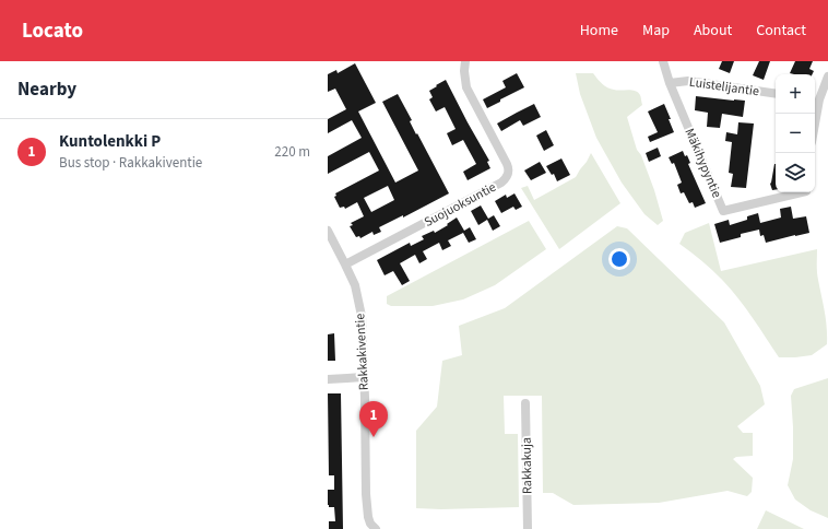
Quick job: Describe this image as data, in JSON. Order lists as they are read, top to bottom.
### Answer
{
  "streets": {
    "street": [
      "Luistelijantie",
      "Mäkihypyntie",
      "Suojuoksuntie",
      "Rakkakiventie",
      "Rakkakuja"
    ]
  },
  "crossings": [
    ["Luistelijantie", "Mäkihypyntie"],
    ["Suojuoksuntie", "Rakkakiventie"]
  ],
  "page": {
    "header": "Locato",
    "nav": [
      "Home",
      "Map",
      "About",
      "Contact"
    ],
    "heading": "Nearby",
    "map_buttons": ["+", "−"],
    "list": [
      {
        "mark": "1",
        "name": "Kuntolenkki P",
        "note": "Bus stop · Rakkakiventie",
        "value": "220 m"
      }
    ],
    "pins": "1"
  }
}
